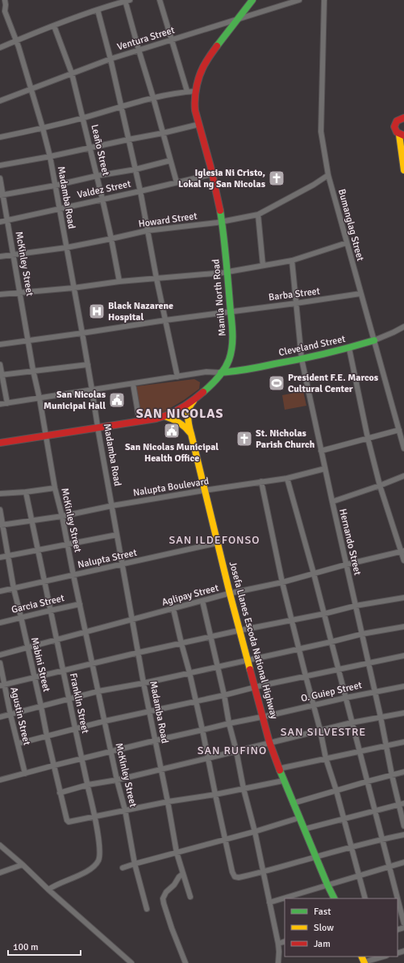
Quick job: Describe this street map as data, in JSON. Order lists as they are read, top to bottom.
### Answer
{
  "streets": {
    "main road": ["Manila North Road", "Cleveland Street", "Josefa Llanes Escoda National Highway"],
    "street": [
      "Ventura Street",
      "Leaño Street",
      "Valdez Street",
      "Madamba Road",
      "Howard Street",
      "Bumanglag Street",
      "McKinley Street",
      "Barba Street",
      "Nalupta Boulevard",
      "Hernando Street",
      "Nalupta Street",
      "Aglipay Street",
      "Garcia Street",
      "Mabini Street",
      "O. Guiep Street",
      "Franklin Street",
      "Agustin Street"
    ]
  },
  "crossings": [
    ["Ventura Street", "Leaño Street"],
    ["Ventura Street", "Madamba Road"],
    ["Ventura Street", "Manila North Road"],
    ["Leaño Street", "Valdez Street"],
    ["Leaño Street", "Howard Street"],
    ["Valdez Street", "Madamba Road"],
    ["Valdez Street", "McKinley Street"],
    ["Valdez Street", "Manila North Road"],
    ["Madamba Road", "Howard Street"],
    ["Madamba Road", "Barba Street"],
    ["Madamba Road", "Manila North Road"],
    ["Madamba Road", "Nalupta Boulevard"],
    ["Madamba Road", "Nalupta Street"],
    ["Madamba Road", "Aglipay Street"],
    ["Madamba Road", "O. Guiep Street"],
    ["Howard Street", "Bumanglag Street"],
    ["Howard Street", "McKinley Street"],
    ["Howard Street", "Manila North Road"],
    ["Bumanglag Street", "Barba Street"],
    ["Bumanglag Street", "Cleveland Street"],
    ["McKinley Street", "Barba Street"],
    ["McKinley Street", "Manila North Road"],
    ["McKinley Street", "Nalupta Boulevard"],
    ["McKinley Street", "Nalupta Street"],
    ["McKinley Street", "Aglipay Street"],
    ["McKinley Street", "Garcia Street"],
    ["McKinley Street", "O. Guiep Street"],
    ["Barba Street", "Manila North Road"],
    ["Barba Street", "Hernando Street"],
    ["Manila North Road", "Cleveland Street"],
    ["Manila North Road", "Josefa Llanes Escoda National Highway"],
    ["Cleveland Street", "Hernando Street"],
    ["Nalupta Boulevard", "Hernando Street"],
    ["Nalupta Boulevard", "Josefa Llanes Escoda National Highway"],
    ["Nalupta Boulevard", "Mabini Street"],
    ["Nalupta Boulevard", "Franklin Street"],
    ["Hernando Street", "Aglipay Street"],
    ["Hernando Street", "O. Guiep Street"],
    ["Nalupta Street", "Josefa Llanes Escoda National Highway"],
    ["Nalupta Street", "Mabini Street"],
    ["Nalupta Street", "Franklin Street"],
    ["Aglipay Street", "Josefa Llanes Escoda National Highway"],
    ["Aglipay Street", "Mabini Street"],
    ["Aglipay Street", "Franklin Street"],
    ["Garcia Street", "Mabini Street"],
    ["Garcia Street", "Franklin Street"],
    ["Josefa Llanes Escoda National Highway", "O. Guiep Street"],
    ["Mabini Street", "O. Guiep Street"],
    ["Mabini Street", "Franklin Street"],
    ["O. Guiep Street", "Franklin Street"],
    ["O. Guiep Street", "Agustin Street"]
  ],
  "districts": [
    "SAN NICOLAS",
    "SAN ILDEFONSO",
    "SAN SILVESTRE",
    "SAN RUFINO"
  ],
  "places": {
    "church": ["Iglesia Ni Cristo, Lokal ng San Nicolas", "St. Nicholas Parish Church"],
    "hospital": ["Black Nazarene Hospital"],
    "sports": ["President F.E. Marcos Cultural Center"],
    "public building": ["San Nicolas Municipal Hall", "San Nicolas Municipal Health Office"]
  },
  "legend": ["Fast", "Slow", "Jam"],
  "scale_bar": "100 m"
}
